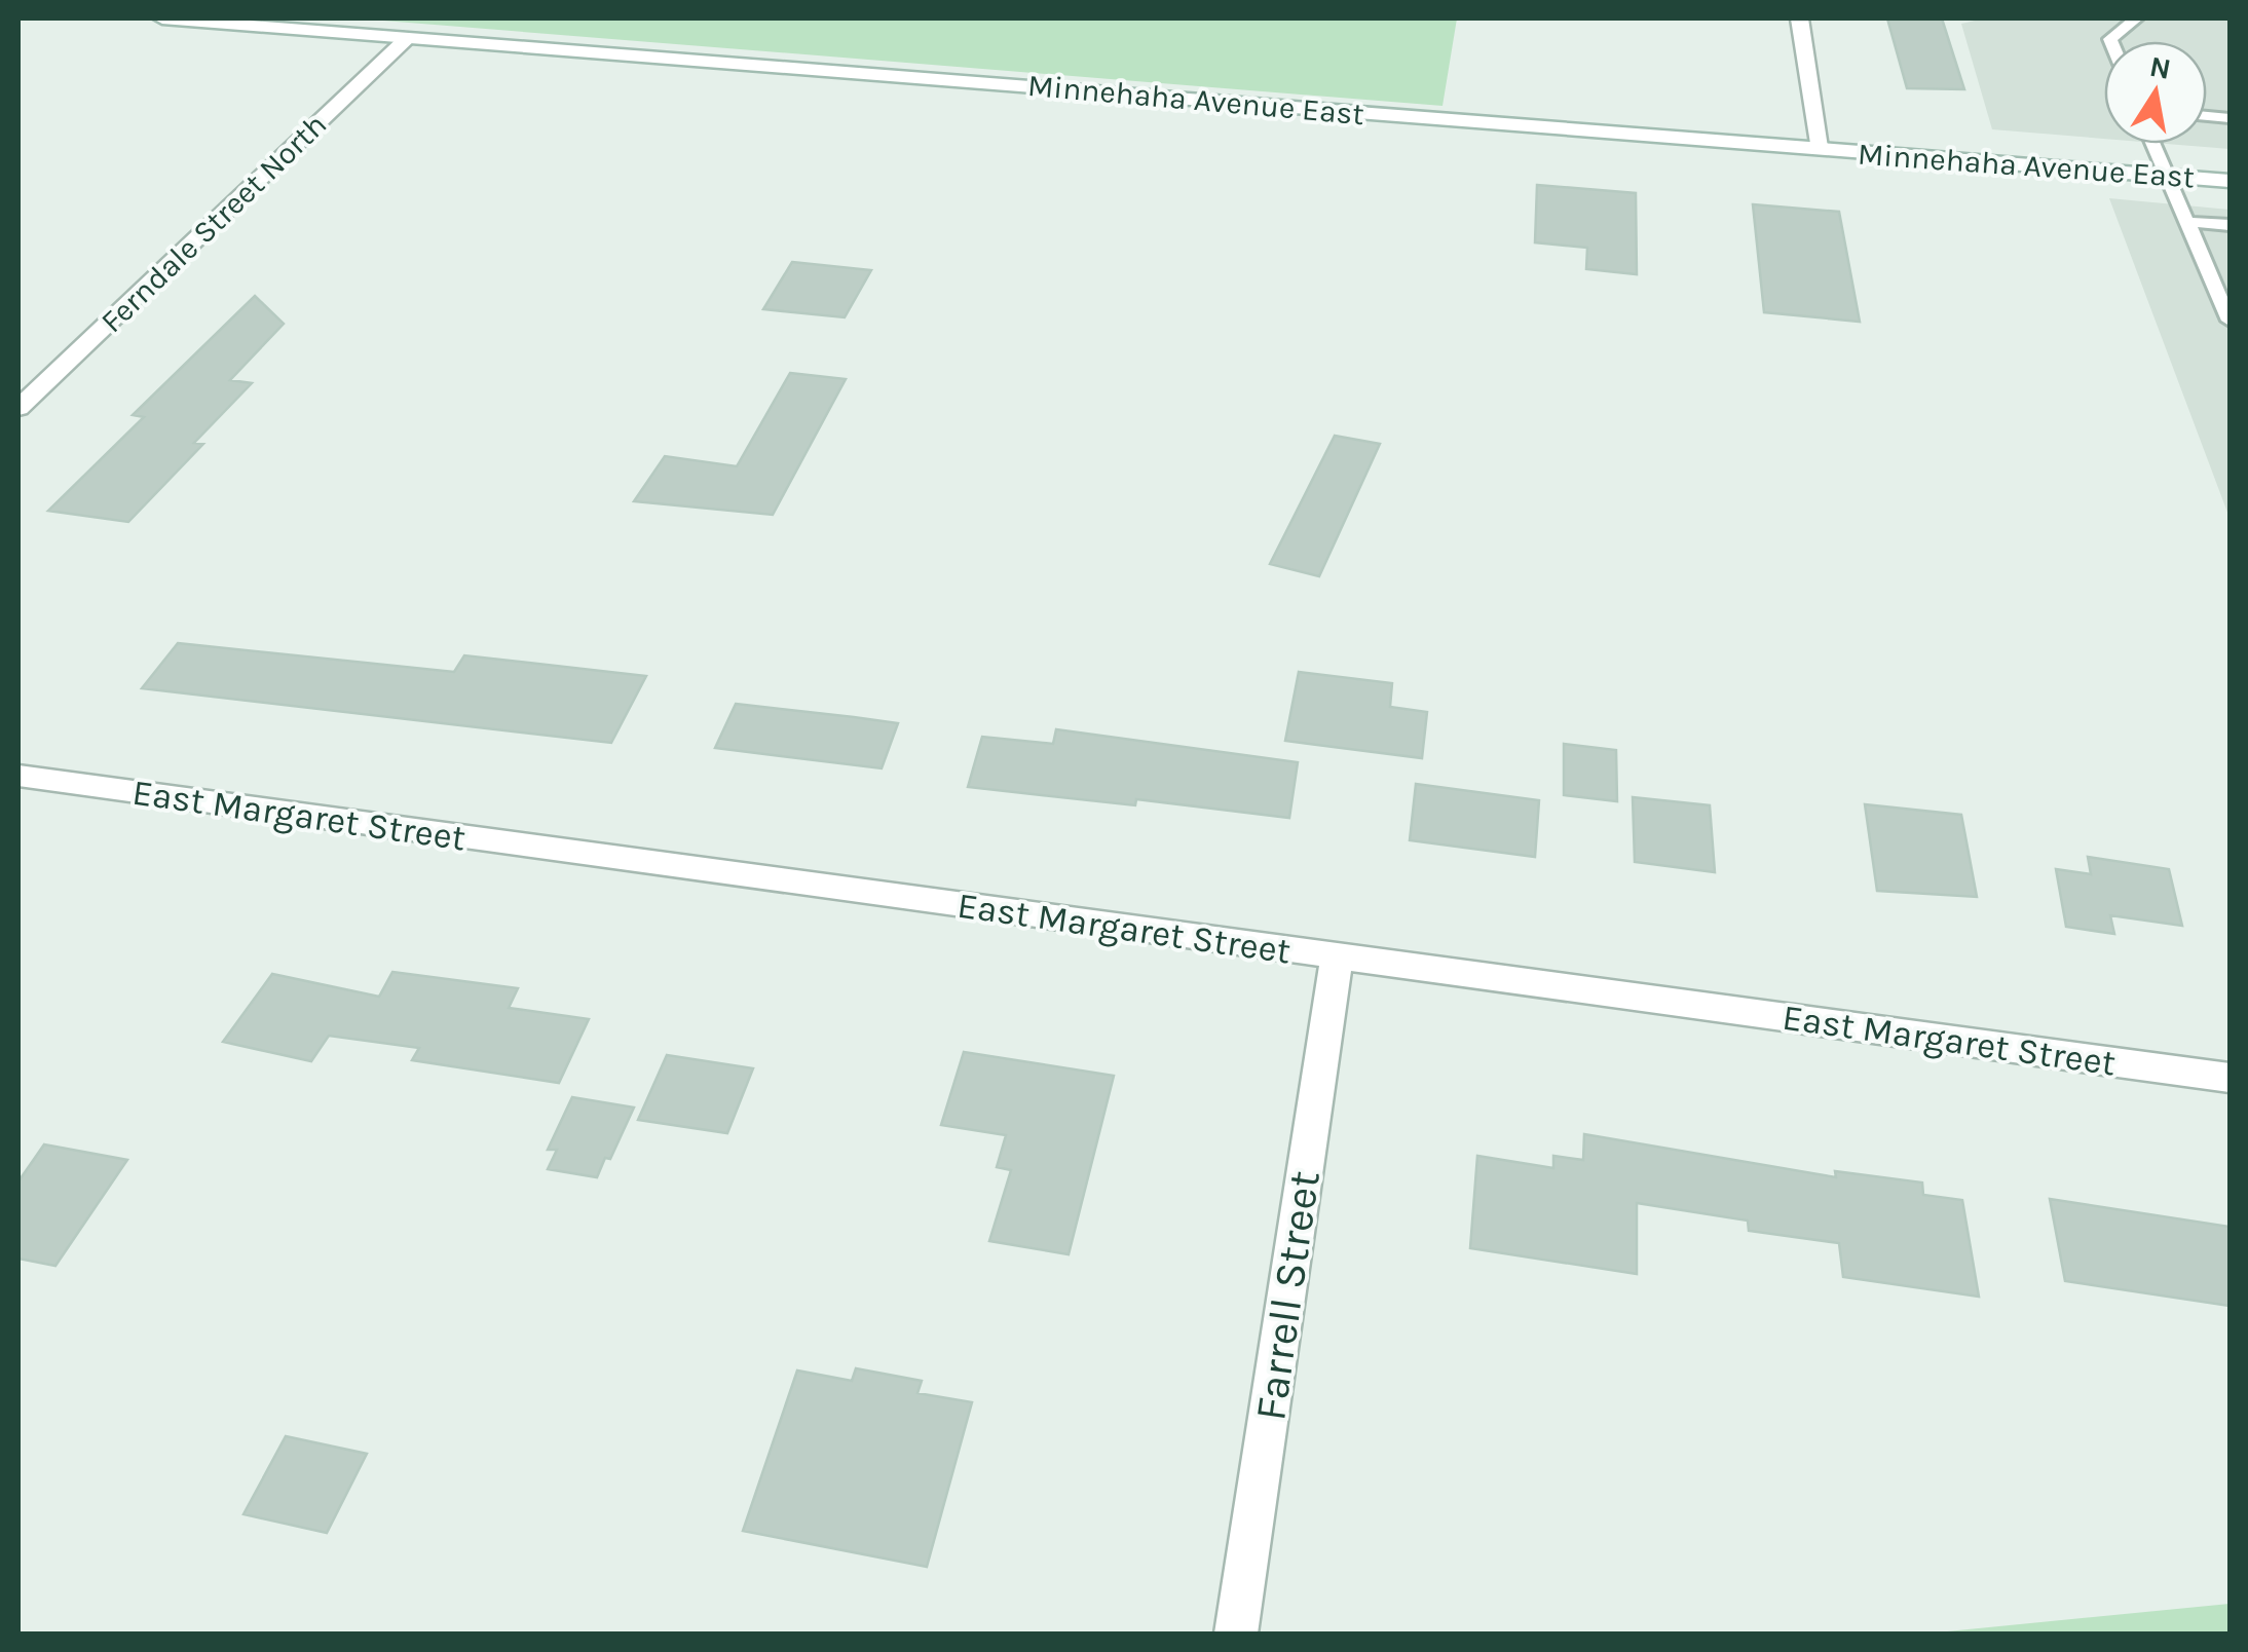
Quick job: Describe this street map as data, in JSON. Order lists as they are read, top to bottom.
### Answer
{
  "streets": {
    "street": [
      "Minnehaha Avenue East",
      "Ferndale Street North",
      "East Margaret Street",
      "Farrell Street"
    ]
  },
  "crossings": [
    ["Minnehaha Avenue East", "Ferndale Street North"],
    ["East Margaret Street", "Farrell Street"]
  ],
  "north": "top"
}
